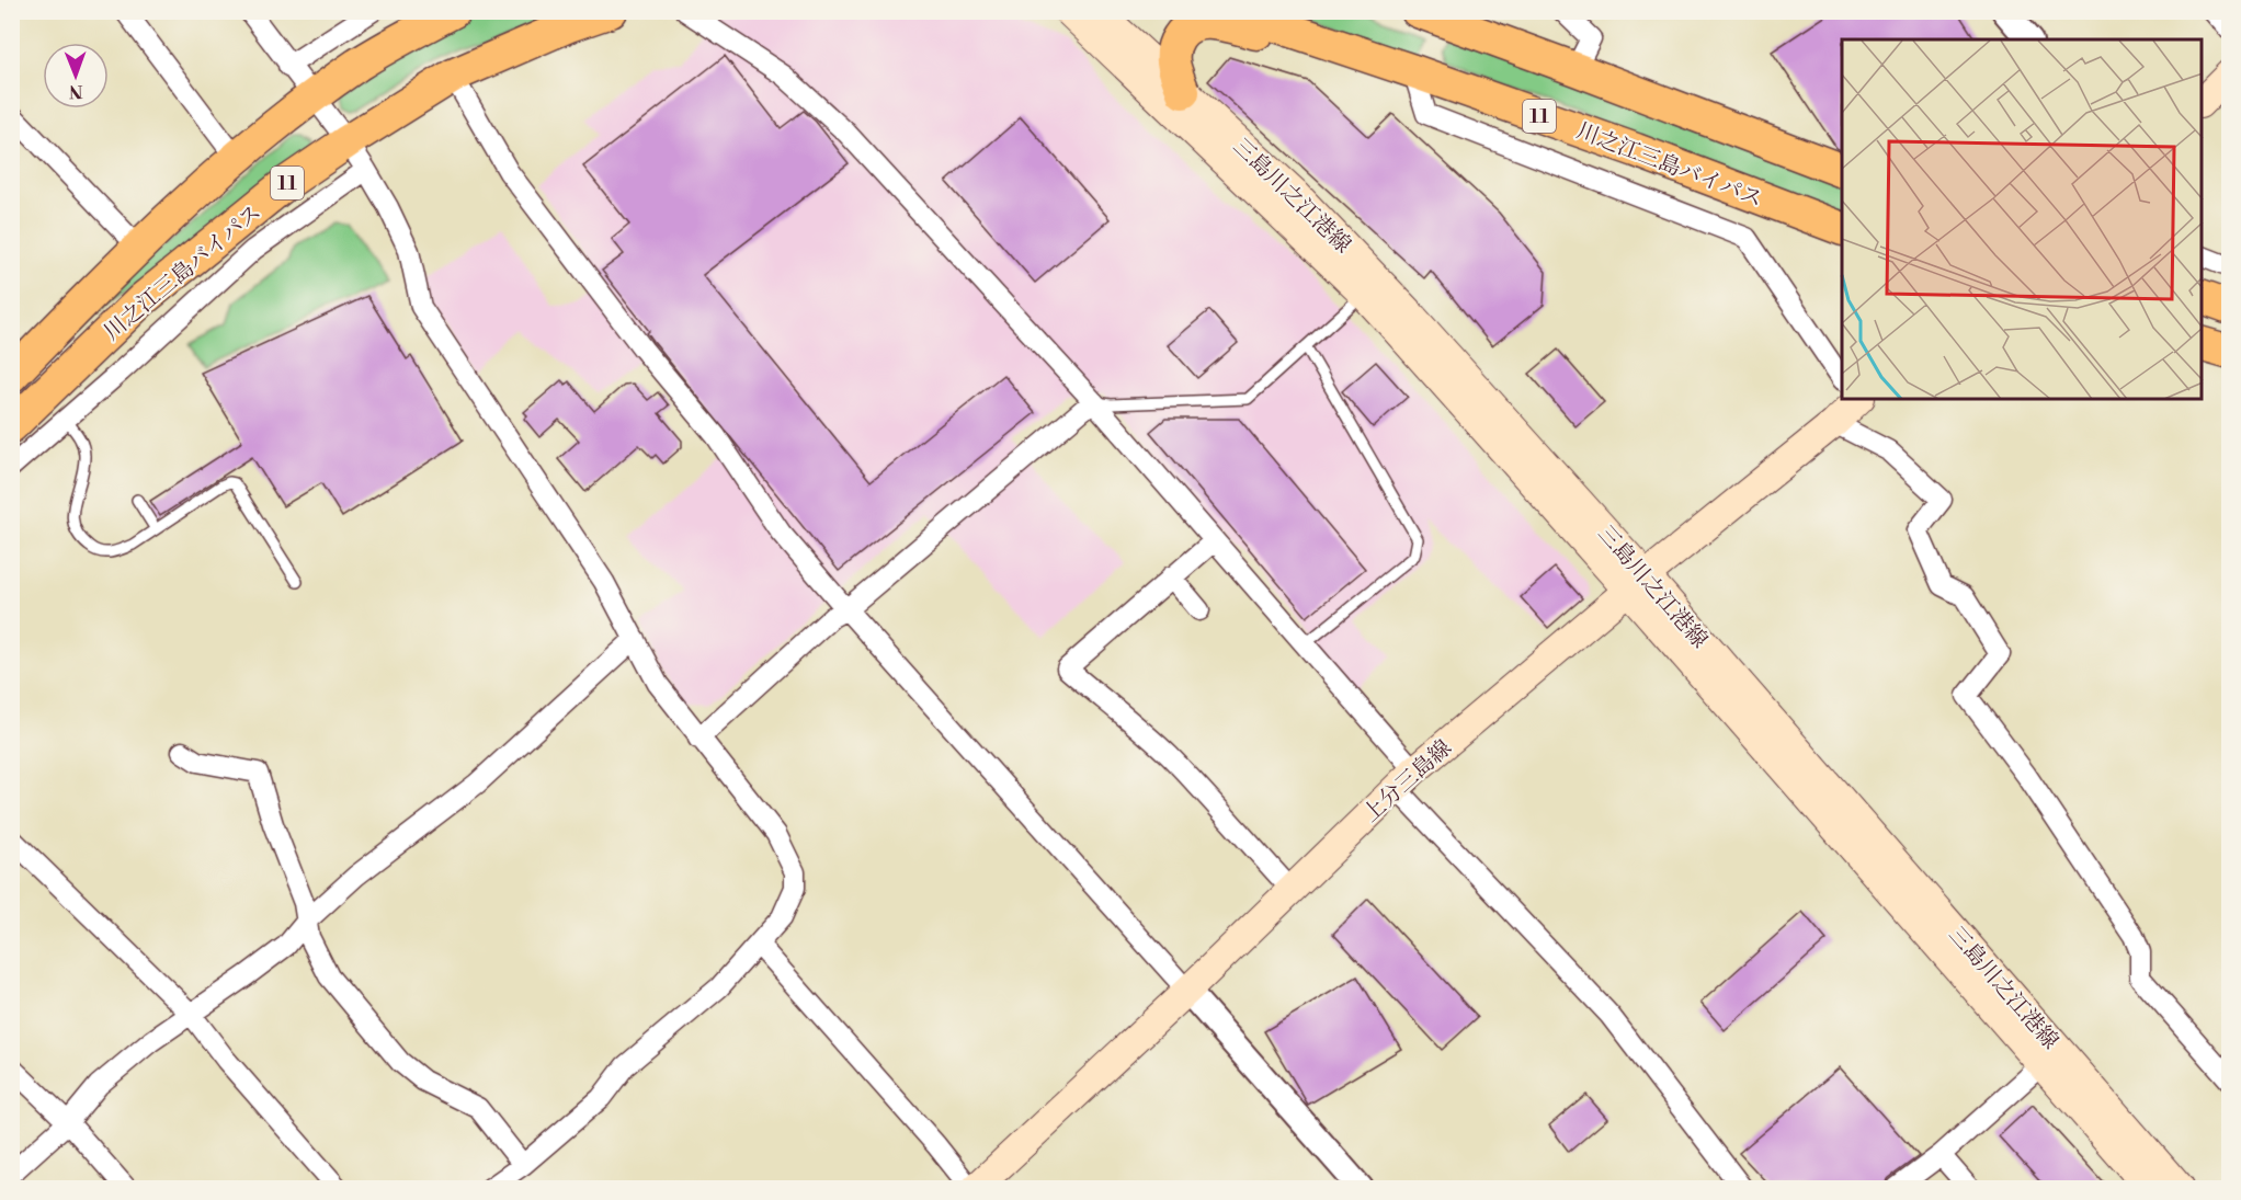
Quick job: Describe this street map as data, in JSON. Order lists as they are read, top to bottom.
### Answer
{
  "streets": {
    "highway": ["11", "川之江三島バイパス"],
    "main road": ["三島川之江港線", "上分三島線"]
  },
  "crossings": [
    ["三島川之江港線", "上分三島線"]
  ],
  "north": "bottom"
}
